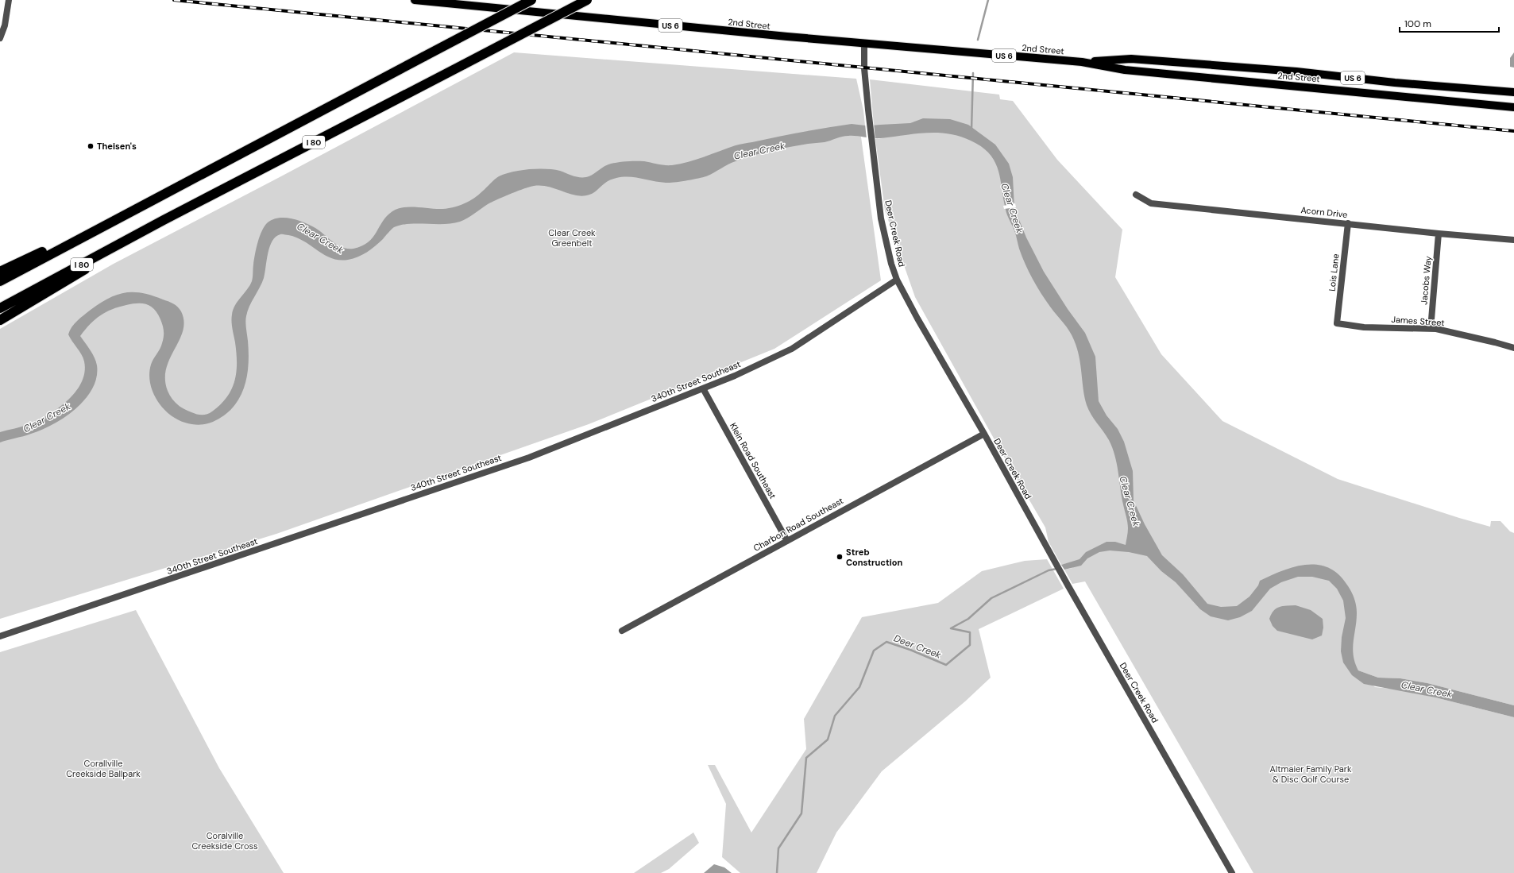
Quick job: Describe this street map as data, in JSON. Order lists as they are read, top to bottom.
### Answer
{
  "streets": {
    "highway": ["I 80"],
    "main road": ["2nd Street", "US 6"],
    "street": [
      "Acorn Drive",
      "Deer Creek Road",
      "Lois Lane",
      "Jacobs Way",
      "James Street",
      "340th Street Southeast",
      "Klein Road Southeast",
      "Charbon Road Southeast"
    ]
  },
  "crossings": [
    ["2nd Street", "Deer Creek Road"],
    ["Acorn Drive", "Lois Lane"],
    ["Acorn Drive", "Jacobs Way"],
    ["Deer Creek Road", "340th Street Southeast"],
    ["Deer Creek Road", "Charbon Road Southeast"],
    ["Lois Lane", "James Street"],
    ["Jacobs Way", "James Street"],
    ["340th Street Southeast", "Klein Road Southeast"],
    ["Klein Road Southeast", "Charbon Road Southeast"]
  ],
  "water": ["Clear Creek", "Deer Creek"],
  "parks": [
    "Clear Creek Greenbelt",
    "Corallville Creekside Ballpark",
    "Altmaier Family Park & Disc Golf Course",
    "Coralville Creekside Cross"
  ],
  "places": ["Theisen's", "Streb Construction"],
  "scale_bar": "100 m"
}
